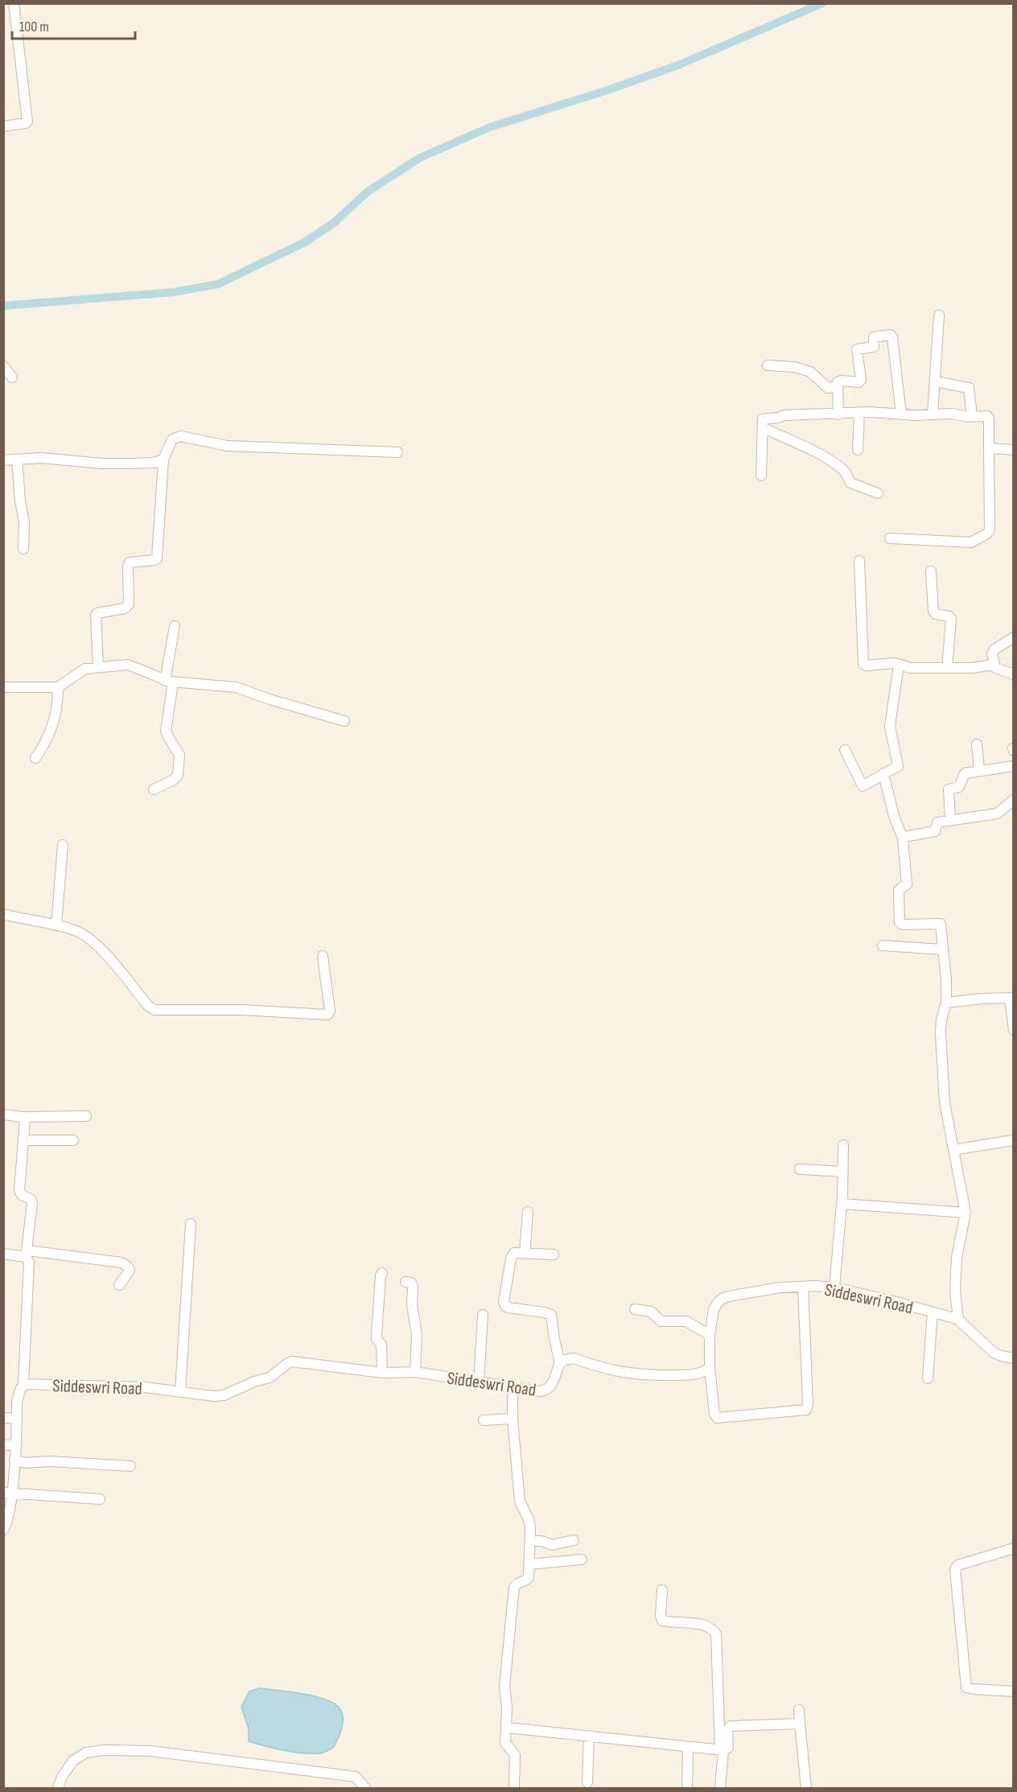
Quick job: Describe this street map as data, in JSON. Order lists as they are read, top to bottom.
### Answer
{
  "streets": {
    "street": ["Siddeswri Road"]
  },
  "scale_bar": "100 m"
}
